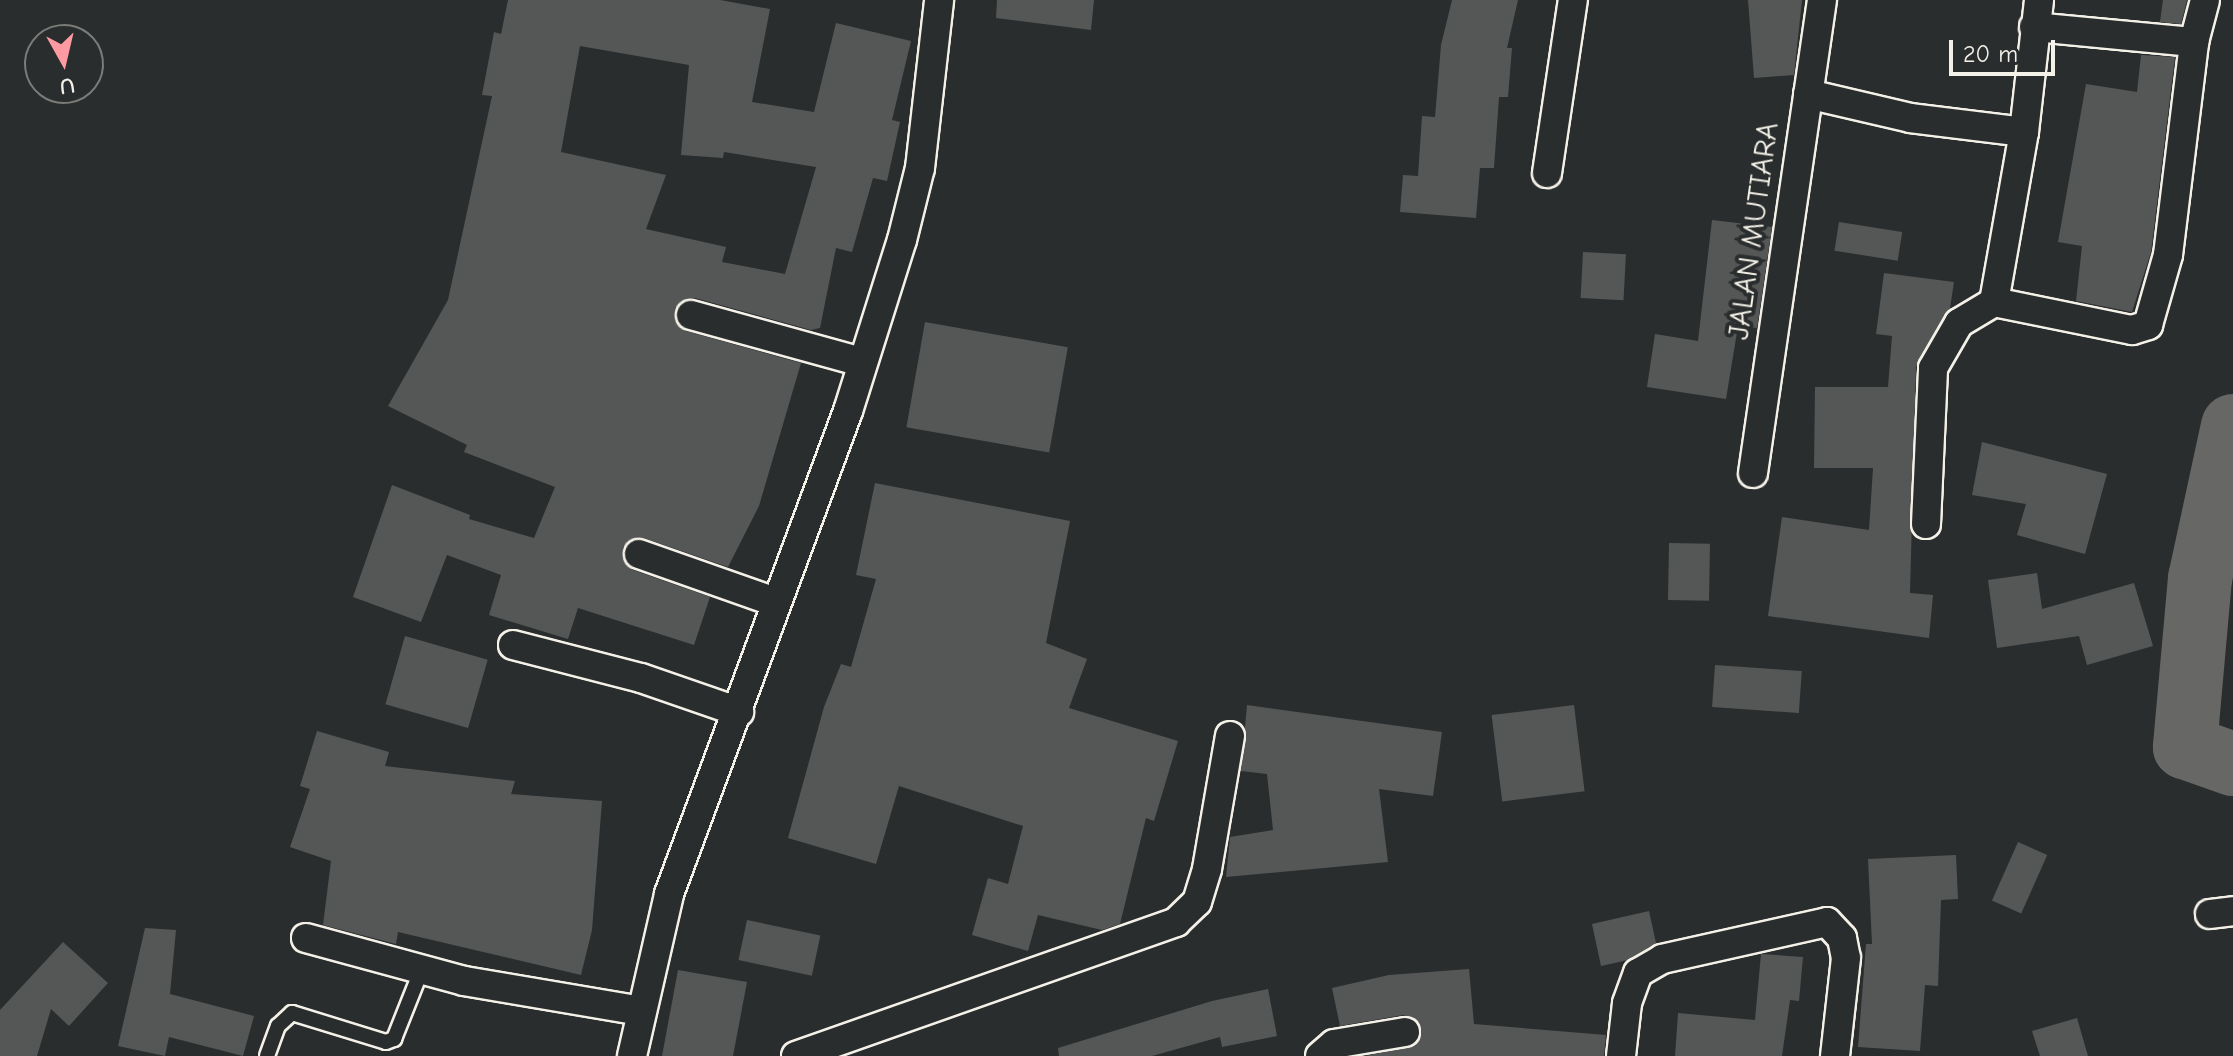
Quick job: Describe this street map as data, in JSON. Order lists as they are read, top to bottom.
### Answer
{
  "streets": {
    "street": ["JALAN MUTIARA"]
  },
  "scale_bar": "20 m",
  "north": "bottom"
}
